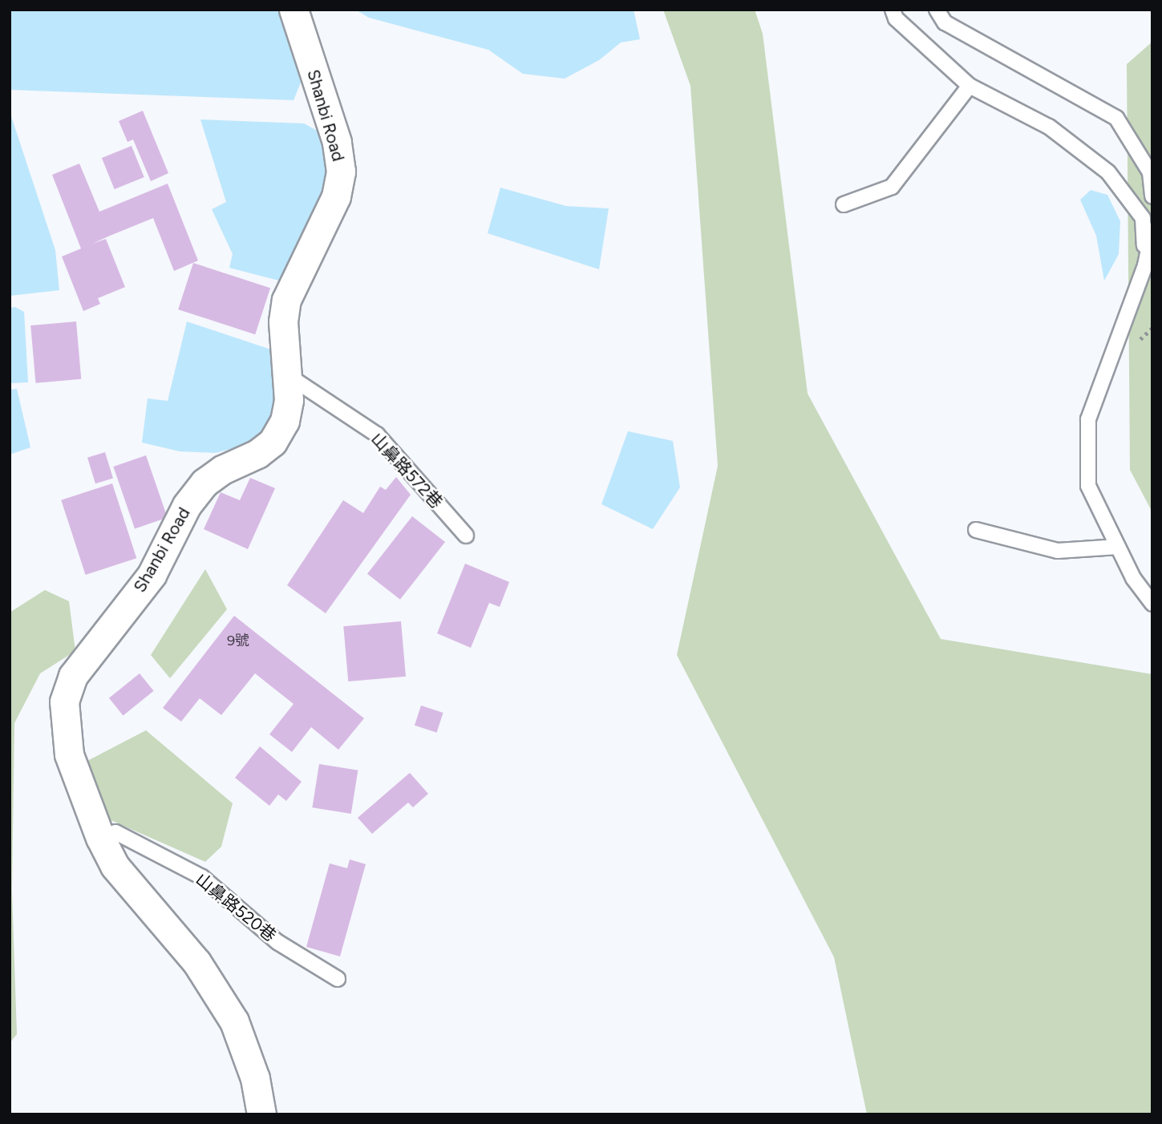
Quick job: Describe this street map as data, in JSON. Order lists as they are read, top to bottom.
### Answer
{
  "streets": {
    "street": ["Shanbi Road"],
    "lane": ["山鼻路572巷", "山鼻路520巷"]
  },
  "crossings": [
    ["Shanbi Road", "山鼻路572巷"],
    ["Shanbi Road", "山鼻路520巷"]
  ],
  "house_numbers": ["9號"]
}
